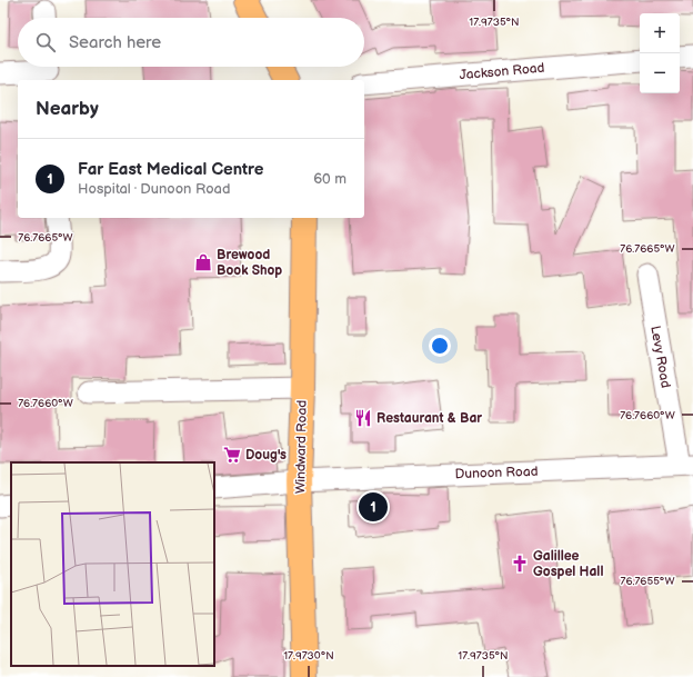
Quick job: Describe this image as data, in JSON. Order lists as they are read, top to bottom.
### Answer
{
  "streets": {
    "main road": ["Windward Road"],
    "street": ["Jackson Road", "Levy Road", "Dunoon Road"]
  },
  "crossings": [
    ["Levy Road", "Dunoon Road"],
    ["Windward Road", "Dunoon Road"]
  ],
  "places": {
    "shop": ["Brewood Book Shop"],
    "restaurant": ["Restaurant & Bar"],
    "supermarket": ["Doug's"],
    "church": ["Galillee Gospel Hall"]
  },
  "page": {
    "map_buttons": ["+", "−"],
    "search": "Search here",
    "heading": "Nearby",
    "list": [
      {
        "mark": "1",
        "name": "Far East Medical Centre",
        "note": "Hospital · Dunoon Road",
        "value": "60 m"
      }
    ],
    "pins": "1"
  },
  "coordinates": [
    "17.9735°N",
    "76.7665°W",
    "76.7660°W",
    "76.7655°W",
    "17.9730°N"
  ]
}
